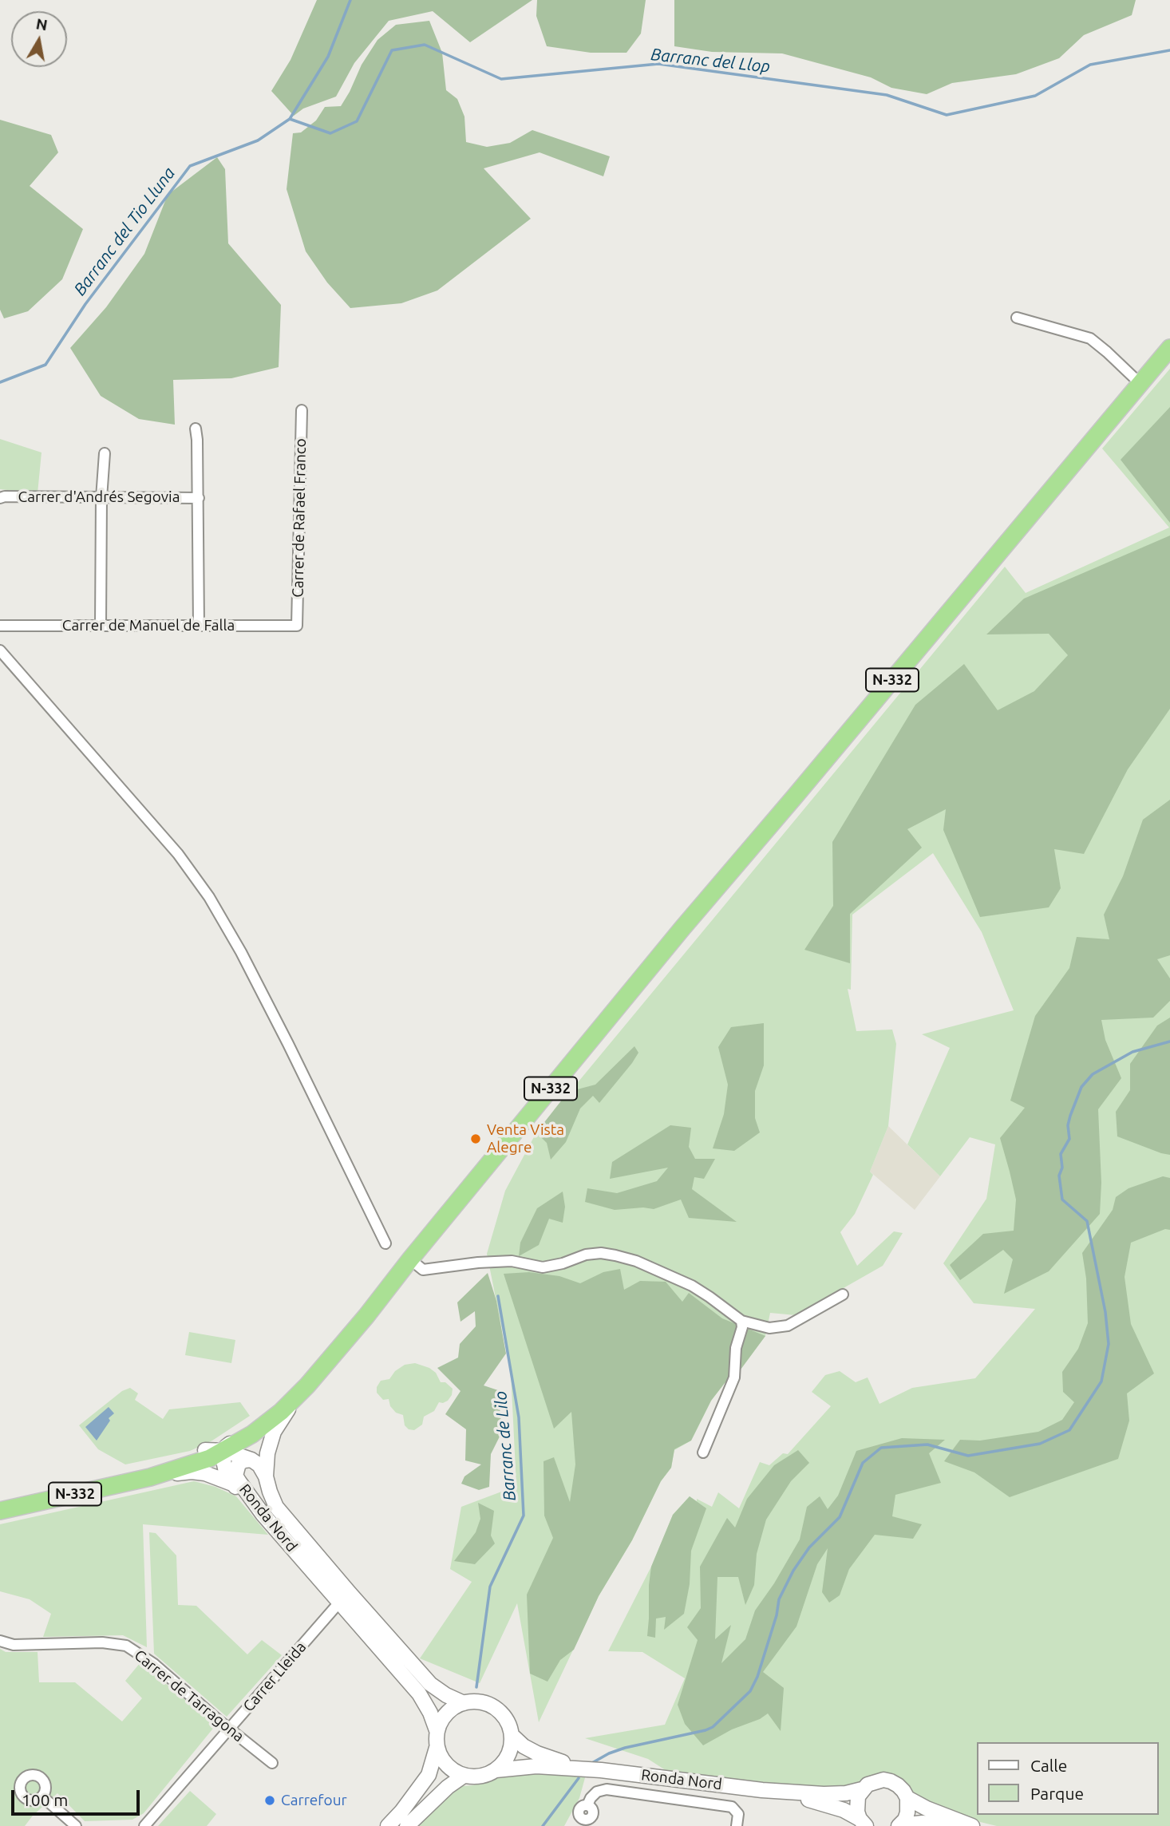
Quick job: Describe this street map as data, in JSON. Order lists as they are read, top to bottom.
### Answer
{
  "streets": {
    "highway": ["N-332"],
    "main road": ["Ronda Nord"],
    "street": [
      "Carrer d'Andrés Segovia",
      "Carrer de Rafael Franco",
      "Carrer de Manuel de Falla",
      "Carrer Lleida",
      "Carrer de Tarragona"
    ]
  },
  "crossings": [
    ["Carrer de Rafael Franco", "Carrer de Manuel de Falla"],
    ["Ronda Nord", "Carrer Lleida"],
    ["Carrer Lleida", "Carrer de Tarragona"]
  ],
  "water": ["Barranc del Llop", "Barranc del Tio Lluna", "Barranc de Lilo"],
  "places": ["Venta Vista Alegre", "Carrefour"],
  "legend": ["Calle", "Parque"],
  "scale_bar": "100 m",
  "north": "top"
}
